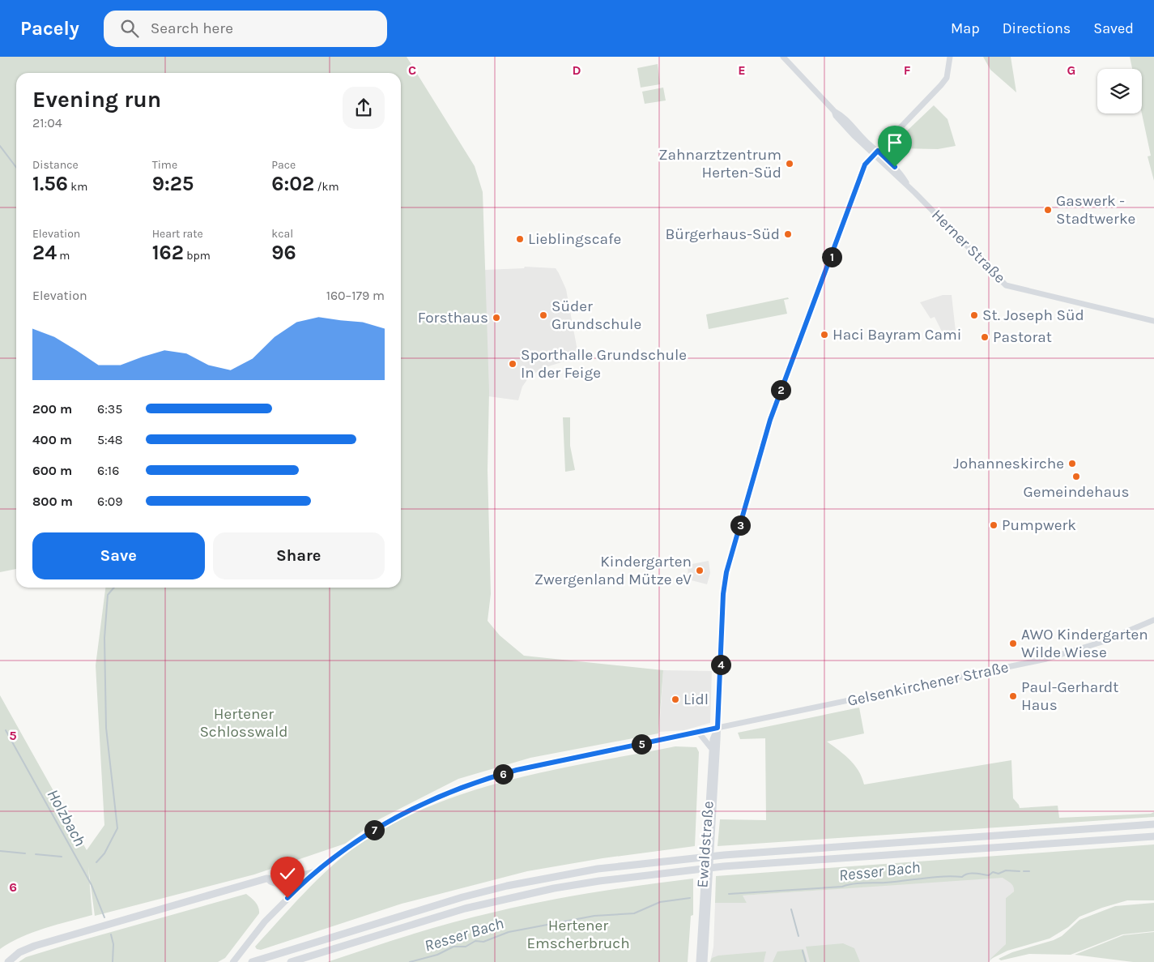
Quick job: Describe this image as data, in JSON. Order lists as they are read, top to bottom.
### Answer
{
  "streets": {
    "main road": ["Herner Straße", "Gelsenkirchener Straße", "Ewaldstraße"]
  },
  "crossings": [
    ["Herner Straße", "Ewaldstraße"],
    ["Gelsenkirchener Straße", "Ewaldstraße"]
  ],
  "water": ["Holzbach", "Resser Bach"],
  "parks": ["Hertener Schlosswald", "Hertener Emscherbruch"],
  "places": [
    "Zahnarztzentrum Herten-Süd",
    "Gaswerk - Stadtwerke",
    "Bürgerhaus-Süd",
    "Lieblingscafe",
    "Süder Grundschule",
    "St. Joseph Süd",
    "Forsthaus",
    "Haci Bayram Cami",
    "Pastorat",
    "Sporthalle Grundschule In der Feige",
    "Johanneskirche",
    "Gemeindehaus",
    "Pumpwerk",
    "Kindergarten Zwergenland Mütze eV",
    "AWO Kindergarten Wilde Wiese",
    "Paul-Gerhardt Haus",
    "Lidl"
  ],
  "page": {
    "header": "Pacely",
    "search": "Search here",
    "nav": ["Map", "Directions", "Saved"],
    "heading": ["Evening run", "21:04"],
    "stats": [
      ["Distance", "1.56 km"],
      ["Time", "9:25"],
      ["Pace", "6:02 /km"],
      ["Elevation", "24 m"],
      ["Heart rate", "162 bpm"],
      ["kcal", "96"]
    ],
    "pins": [
      "1",
      "2",
      "3",
      "4",
      "5",
      "6",
      "7"
    ],
    "chart": ["Elevation", "160–179 m"],
    "list": [
      {
        "name": "200 m",
        "note": "6:35"
      },
      {
        "name": "400 m",
        "note": "5:48"
      },
      {
        "name": "600 m",
        "note": "6:16"
      },
      {
        "name": "800 m",
        "note": "6:09"
      }
    ],
    "buttons": ["Save", "Share"]
  },
  "grid": {
    "columns": [
      "C",
      "D",
      "E",
      "F",
      "G"
    ],
    "rows": ["5", "6"]
  }
}
